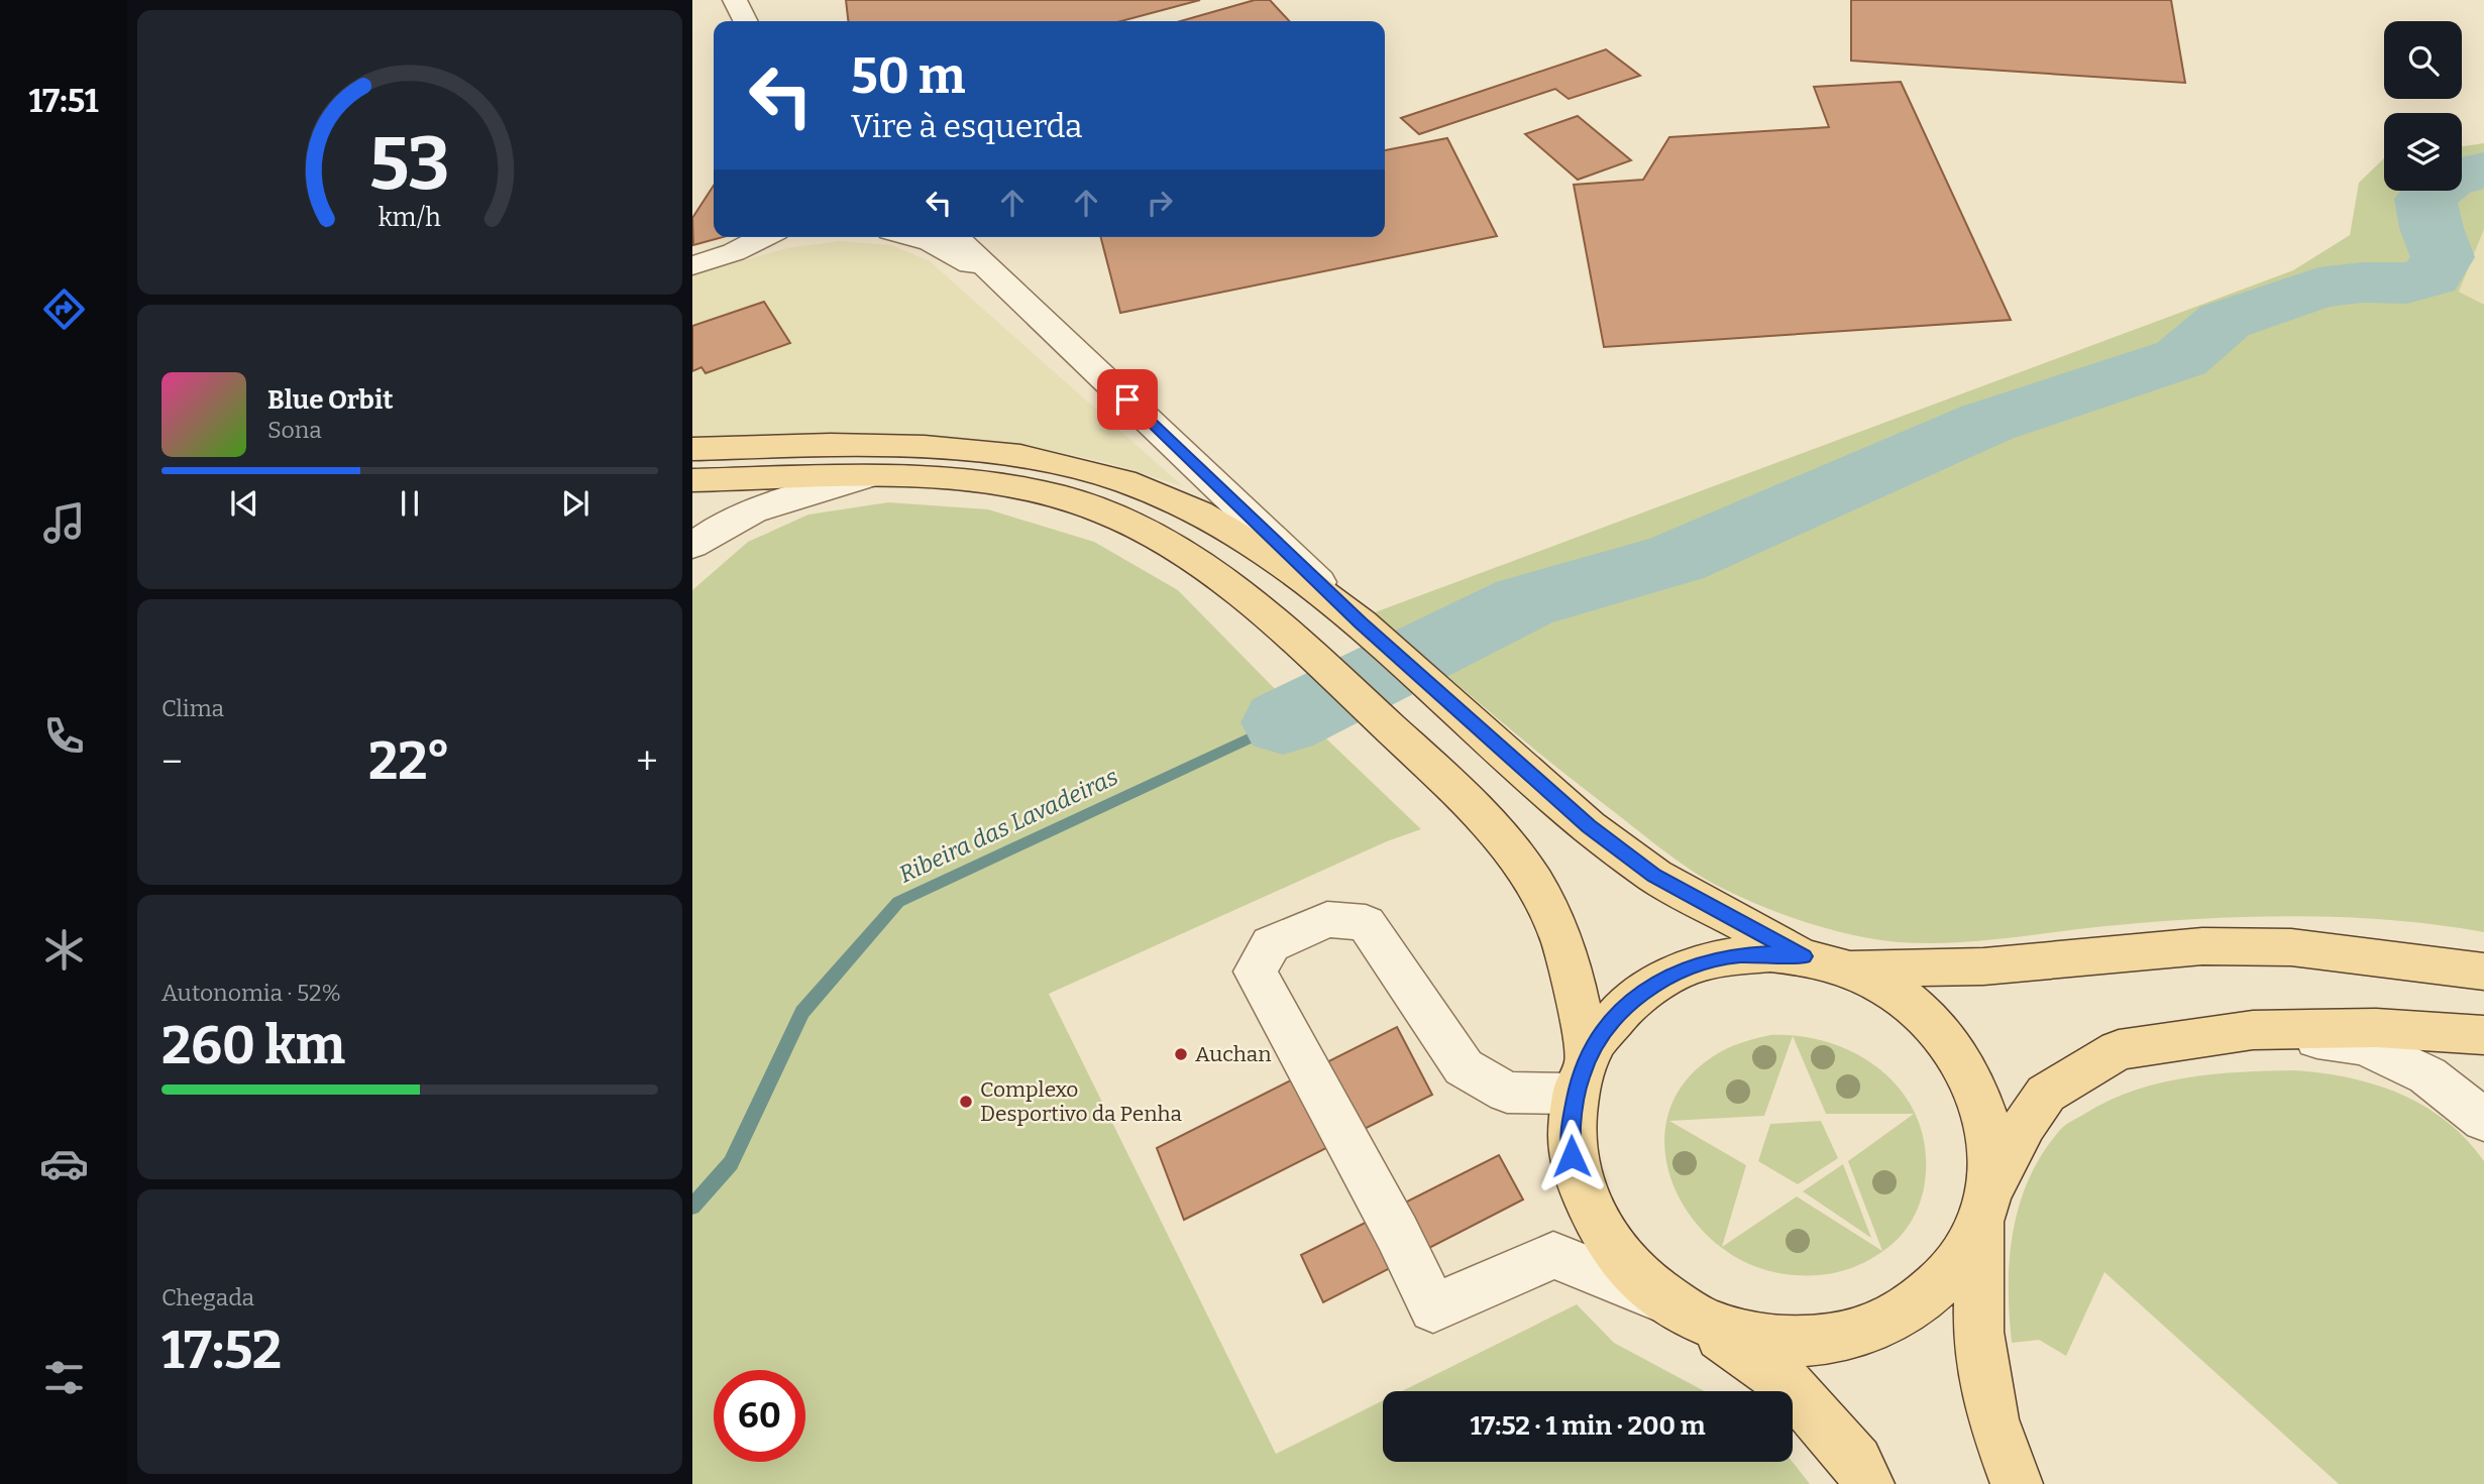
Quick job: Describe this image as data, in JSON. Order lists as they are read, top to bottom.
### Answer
{
  "water": ["Ribeira das Lavadeiras"],
  "places": ["Auchan", "Complexo Desportivo da Penha"],
  "page": {
    "tabs": "17:51",
    "turn": ["50 m", "Vire à esquerda"],
    "song": ["Blue Orbit", "Sona"],
    "tile": [
      "Clima",
      ["Autonomia · 52%", "260 km"],
      ["Chegada", "17:52"]
    ],
    "heat": ["−", "22°", "+"],
    "limit": "60",
    "trip": "17:52 · 1 min · 200 m",
    "gauge": ["53", "km/h"]
  }
}
